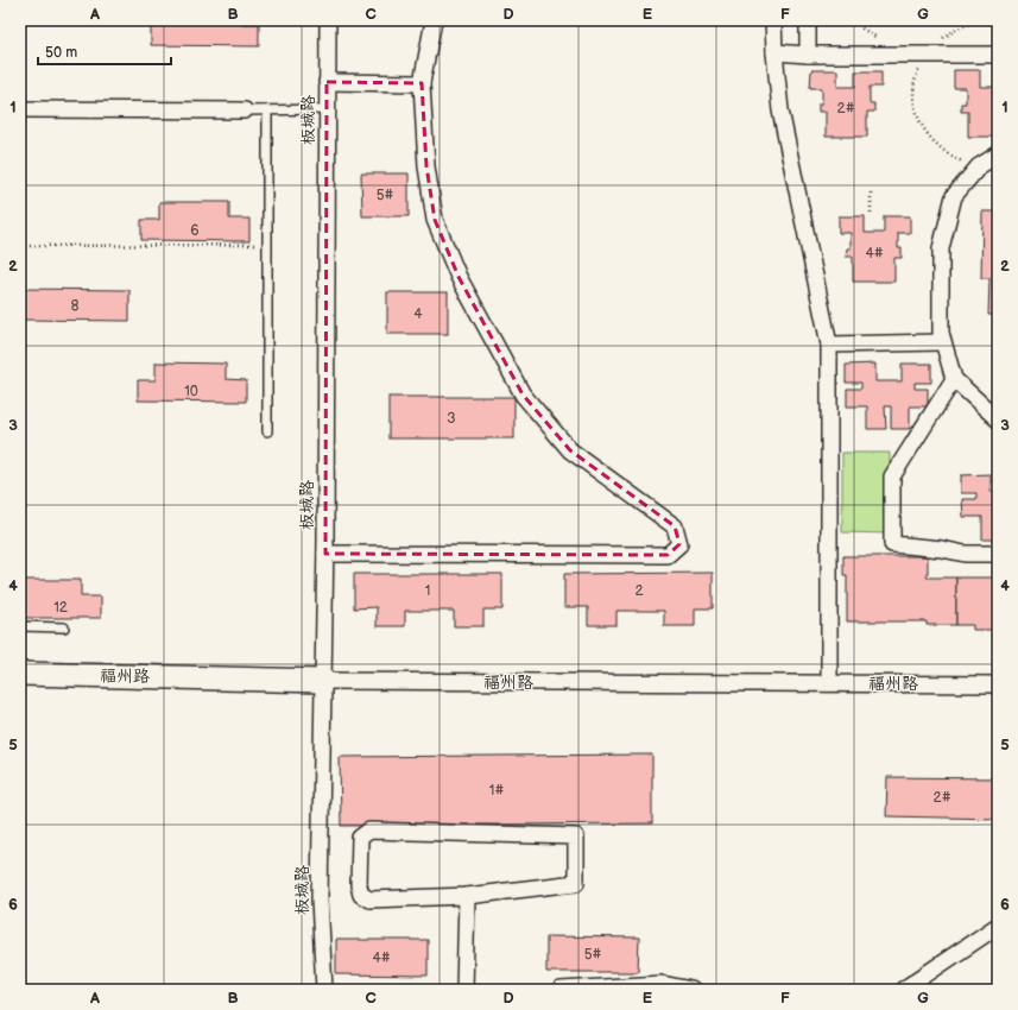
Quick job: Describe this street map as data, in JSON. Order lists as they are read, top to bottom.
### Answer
{
  "streets": {
    "street": ["板城路", "福州路"]
  },
  "crossings": [
    ["板城路", "福州路"]
  ],
  "house_numbers": [
    "2#",
    "5#",
    "6",
    "4#",
    "8",
    "4",
    "10",
    "3",
    "1",
    "2",
    "12",
    "1#",
    "2#",
    "5#",
    "4#"
  ],
  "scale_bar": "50 m",
  "grid": {
    "columns": [
      "A",
      "B",
      "C",
      "D",
      "E",
      "F",
      "G"
    ],
    "rows": [
      "1",
      "2",
      "3",
      "4",
      "5",
      "6"
    ]
  }
}
